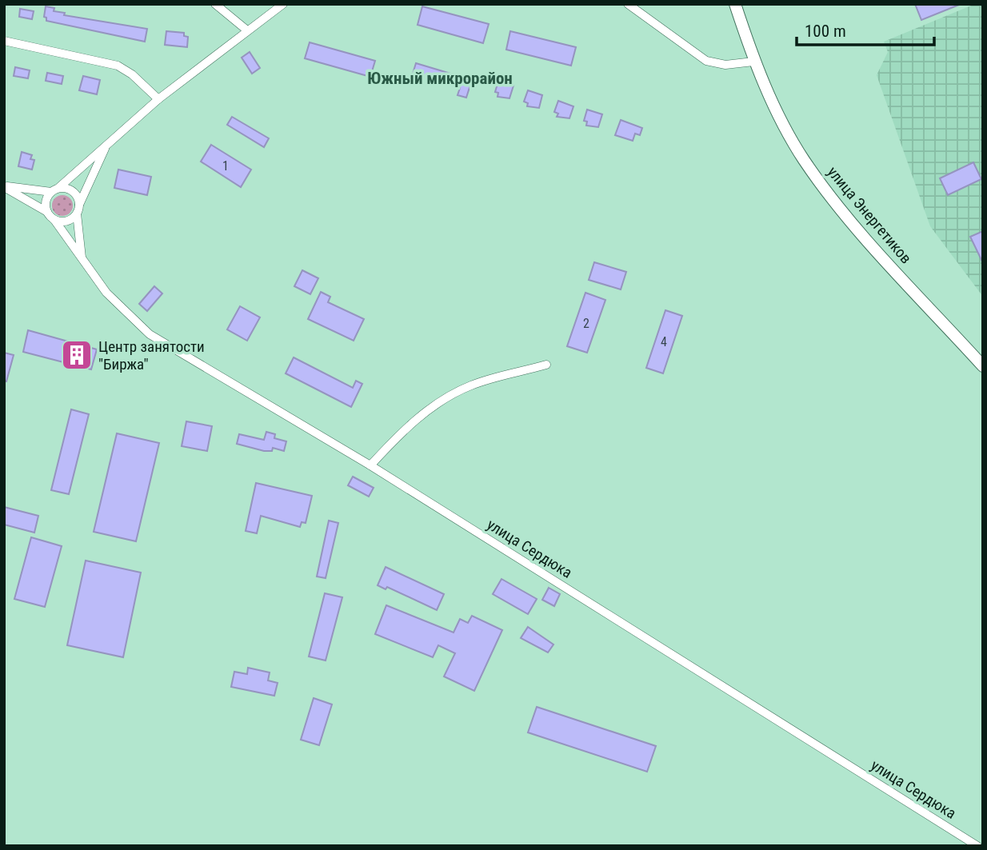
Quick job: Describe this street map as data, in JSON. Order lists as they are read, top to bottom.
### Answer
{
  "streets": {
    "main road": ["улица Энергетиков"],
    "street": ["улица Сердюка"]
  },
  "districts": ["Южный микрорайон"],
  "places": {
    "building": ["Центр занятости \"Биржа\""]
  },
  "house_numbers": ["1", "2", "4"],
  "scale_bar": "100 m"
}
